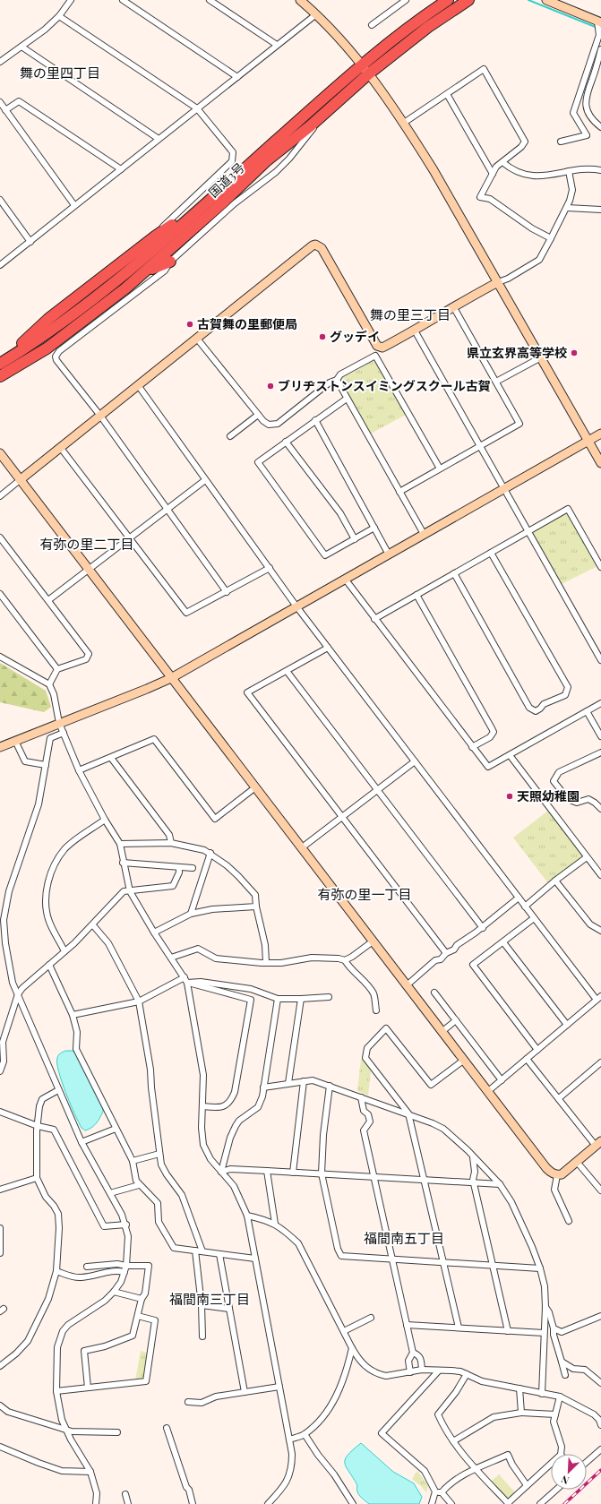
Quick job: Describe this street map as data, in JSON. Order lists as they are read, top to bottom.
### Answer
{
  "streets": {
    "highway": ["国道3号"]
  },
  "districts": [
    "舞の里四丁目",
    "舞の里三丁目",
    "有弥の里二丁目",
    "有弥の里一丁目",
    "福間南五丁目",
    "福間南三丁目"
  ],
  "places": [
    "古賀舞の里郵便局",
    "グッデイ",
    "県立玄界高等学校",
    "ブリヂストンスイミングスクール古賀",
    "天照幼稚園"
  ],
  "north": "bottom left"
}
